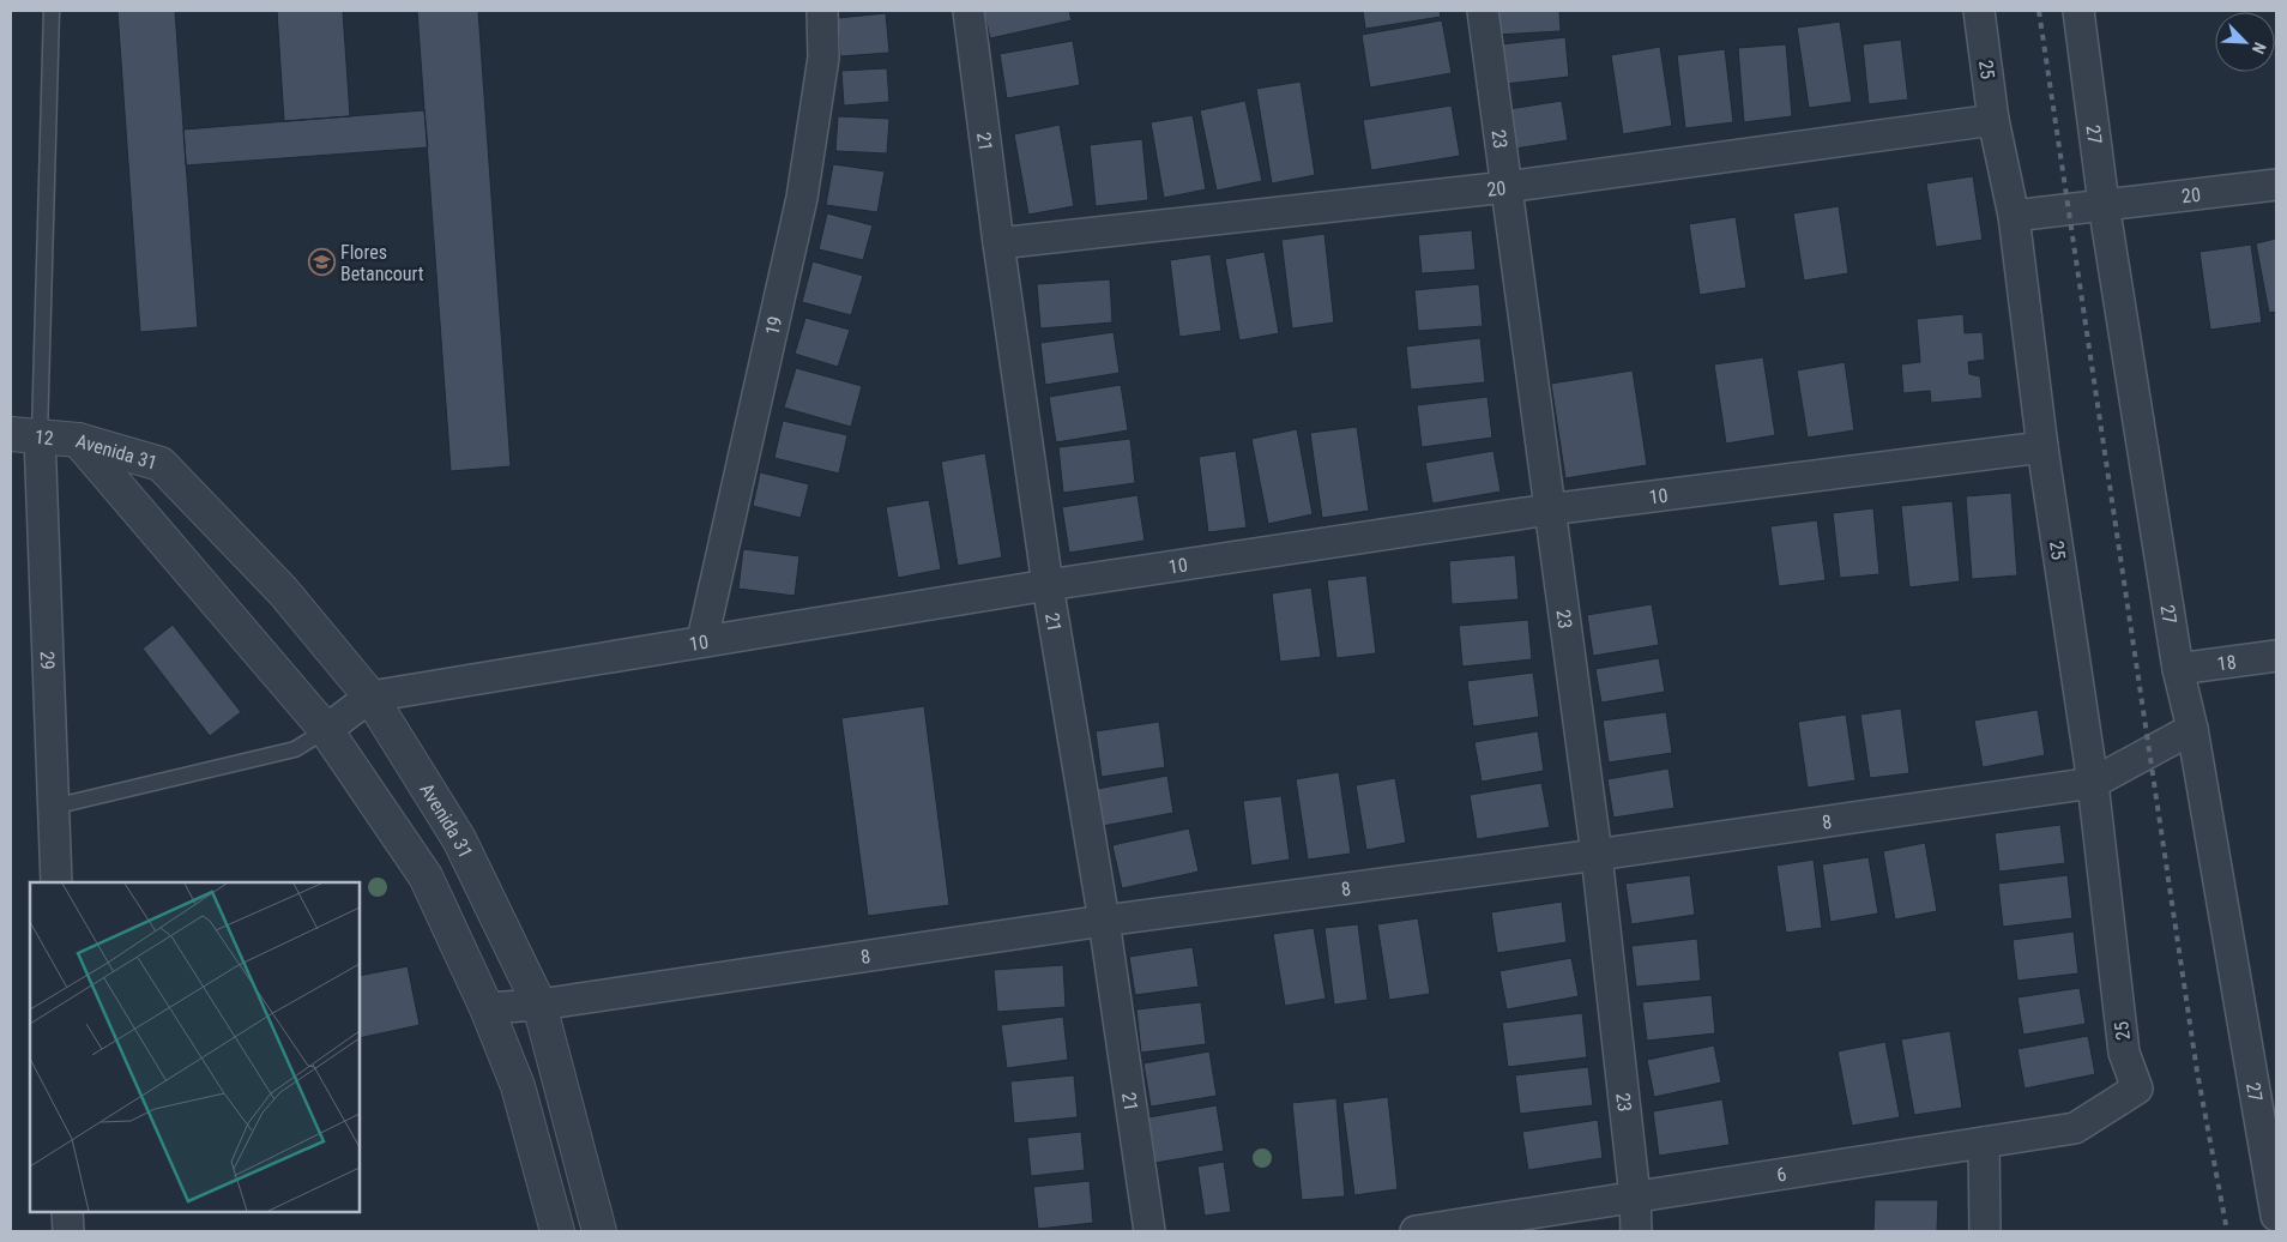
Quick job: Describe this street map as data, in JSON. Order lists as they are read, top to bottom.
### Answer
{
  "streets": {
    "street": [
      "25",
      "27",
      "23",
      "21",
      "20",
      "19",
      "12",
      "Avenida 31",
      "10",
      "29",
      "18",
      "8",
      "6"
    ]
  },
  "crossings": [
    ["25", "20"],
    ["25", "10"],
    ["25", "8"],
    ["25", "6"],
    ["27", "20"],
    ["27", "18"],
    ["27", "8"],
    ["23", "20"],
    ["23", "10"],
    ["23", "8"],
    ["23", "6"],
    ["21", "20"],
    ["21", "10"],
    ["21", "8"],
    ["19", "10"],
    ["12", "Avenida 31"],
    ["12", "29"],
    ["Avenida 31", "10"],
    ["Avenida 31", "8"]
  ],
  "places": {
    "school or university": ["Flores Betancourt"]
  },
  "north": "bottom right"
}
